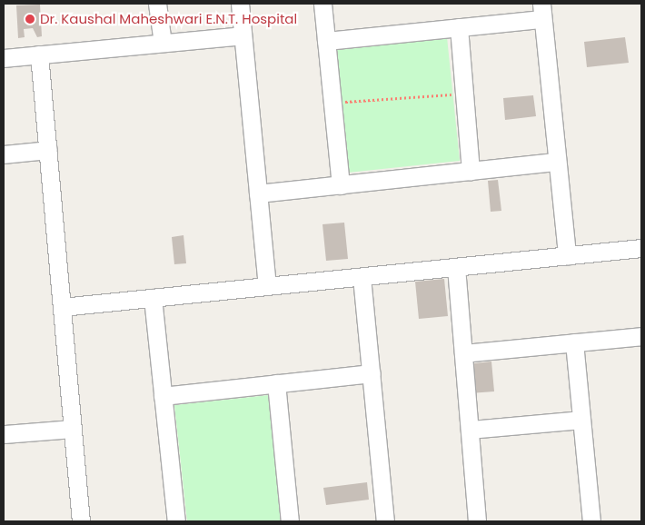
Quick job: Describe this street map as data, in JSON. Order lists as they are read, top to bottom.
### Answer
{
  "places": ["Dr. Kaushal Maheshwari E.N.T. Hospital"]
}
